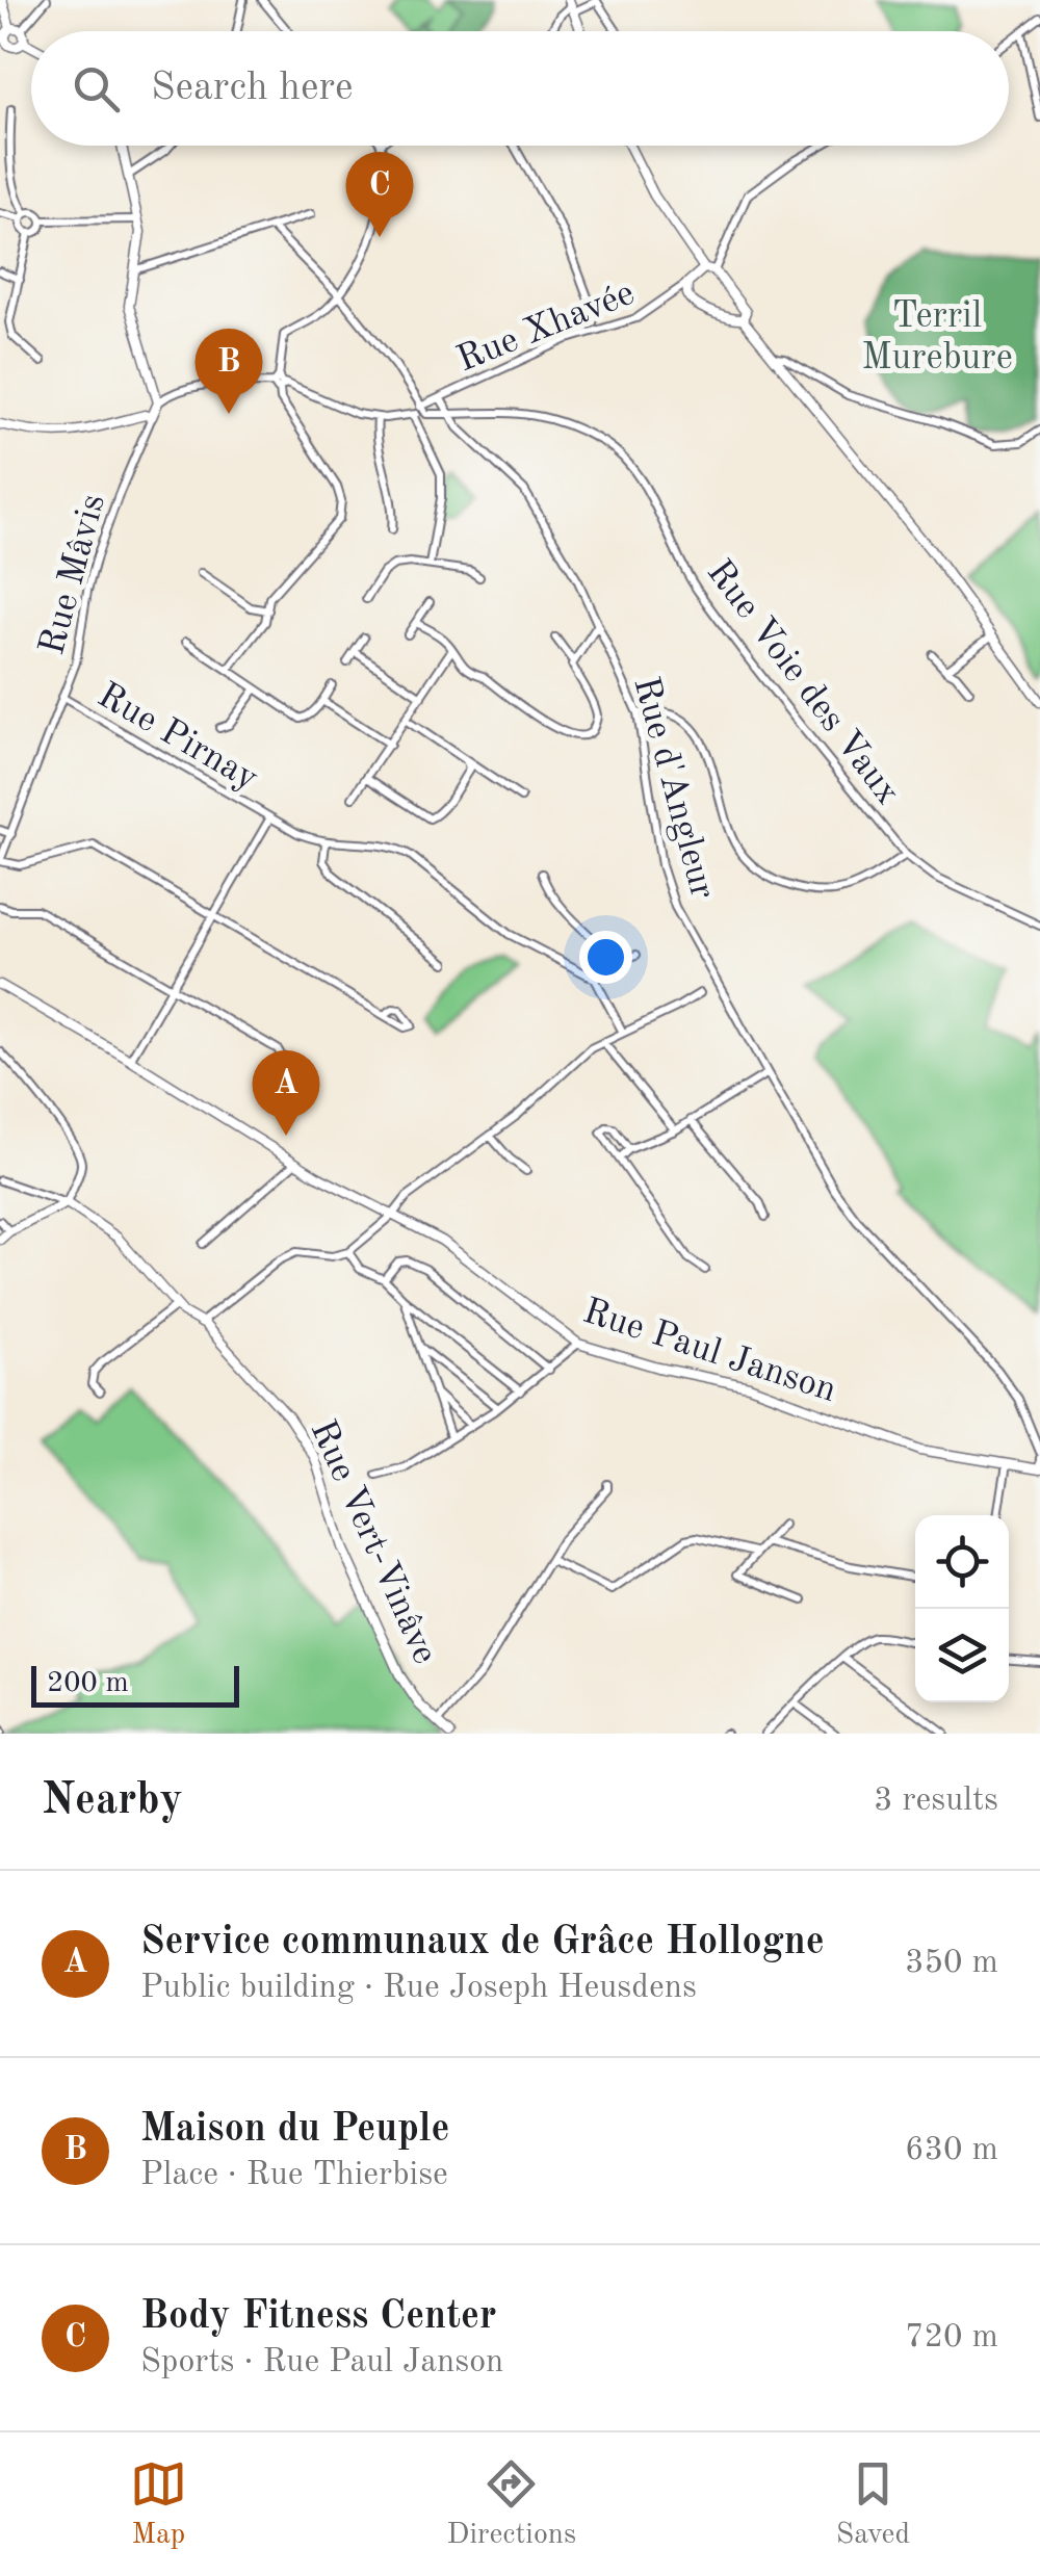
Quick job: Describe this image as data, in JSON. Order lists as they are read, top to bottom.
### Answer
{
  "streets": {
    "street": [
      "Rue Xhavée",
      "Rue Mâvis",
      "Rue Voie des Vaux",
      "Rue Pirnay",
      "Rue d'Angleur",
      "Rue Paul Janson",
      "Rue Vert-Vinâve"
    ]
  },
  "crossings": [
    ["Rue Xhavée", "Rue Voie des Vaux"],
    ["Rue Xhavée", "Rue d'Angleur"],
    ["Rue Mâvis", "Rue Pirnay"],
    ["Rue Voie des Vaux", "Rue d'Angleur"]
  ],
  "parks": ["Terril Murebure"],
  "scale_bar": "200 m",
  "page": {
    "search": "Search here",
    "pins": ["C", "B", "A"],
    "scale": "200 m",
    "heading": ["Nearby", "3 results"],
    "list": [
      {
        "mark": "A",
        "name": "Service communaux de Grâce Hollogne",
        "note": "Public building · Rue Joseph Heusdens",
        "value": "350 m"
      },
      {
        "mark": "B",
        "name": "Maison du Peuple",
        "note": "Place · Rue Thierbise",
        "value": "630 m"
      },
      {
        "mark": "C",
        "name": "Body Fitness Center",
        "note": "Sports · Rue Paul Janson",
        "value": "720 m"
      }
    ],
    "nav": ["Map", "Directions", "Saved"]
  }
}
